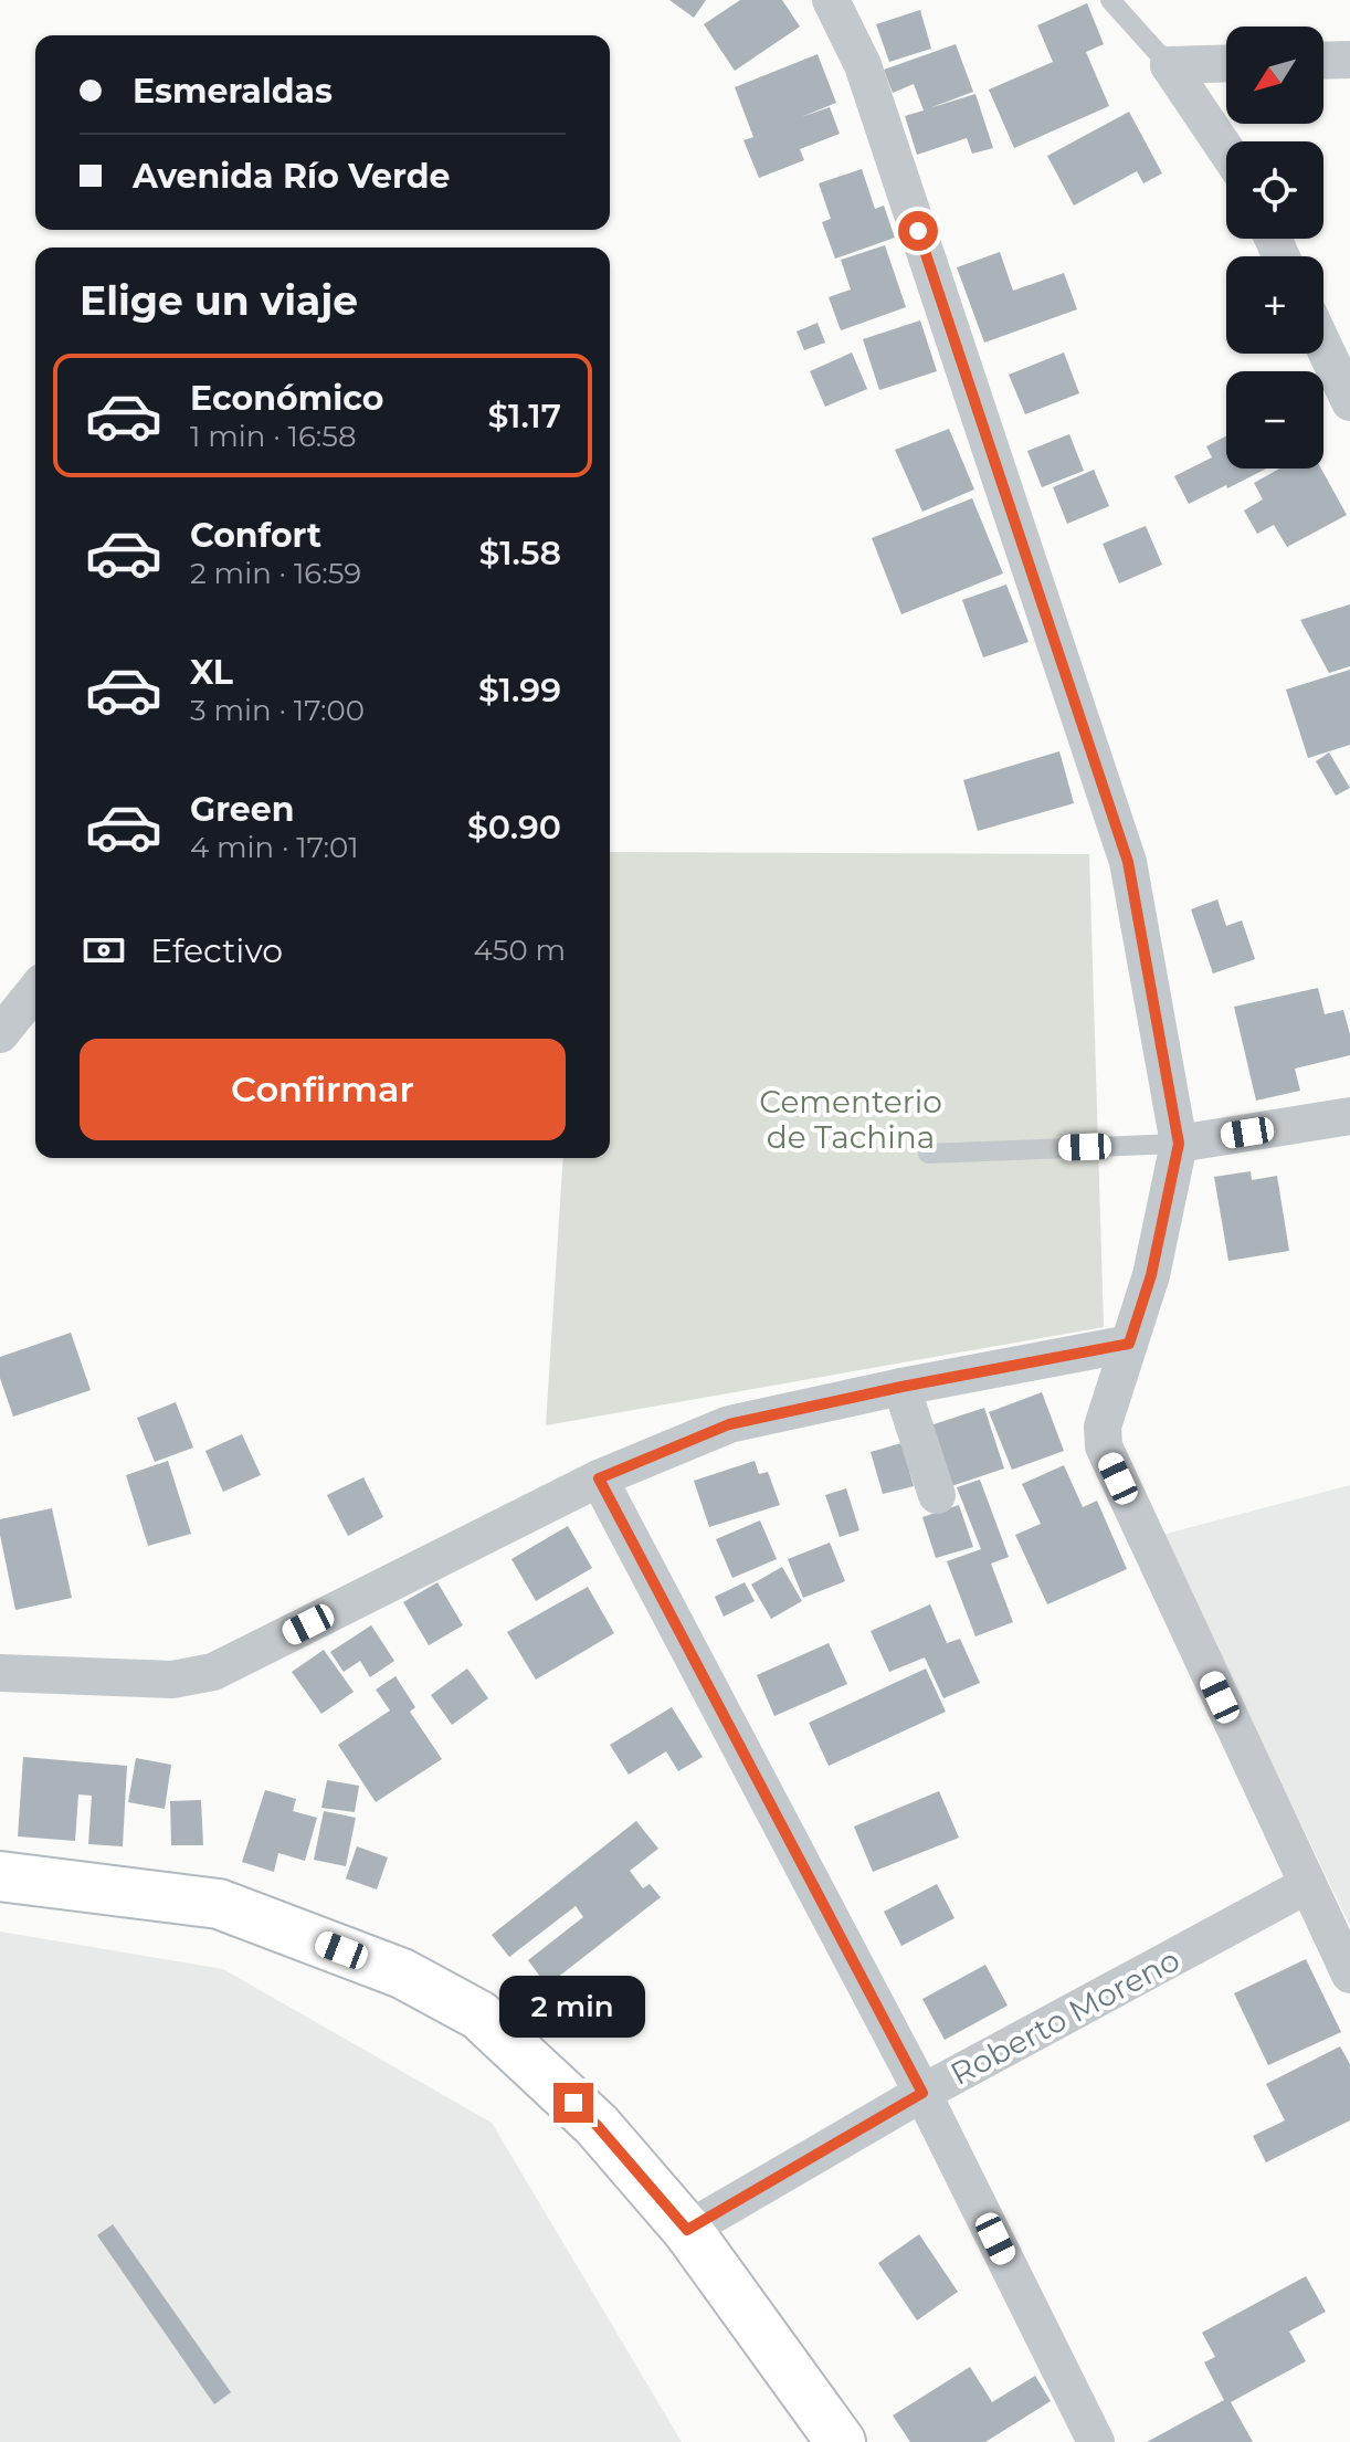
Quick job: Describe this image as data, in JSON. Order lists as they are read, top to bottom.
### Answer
{
  "streets": {
    "street": ["Roberto Moreno"]
  },
  "parks": ["Cementerio de Tachina"],
  "north": "bottom left",
  "page": {
    "map_buttons": ["+", "−"],
    "banner": ["Esmeraldas", "Avenida Río Verde"],
    "heading": "Elige un viaje",
    "list": [
      {
        "name": "Económico",
        "note": "1 min · 16:58",
        "value": "$1.17"
      },
      {
        "name": "Confort",
        "note": "2 min · 16:59",
        "value": "$1.58"
      },
      {
        "name": "XL",
        "note": "3 min · 17:00",
        "value": "$1.99"
      },
      {
        "name": "Green",
        "note": "4 min · 17:01",
        "value": "$0.90"
      }
    ],
    "pay": ["Efectivo", "450 m"],
    "buttons": "Confirmar",
    "bubble": "2 min"
  }
}
